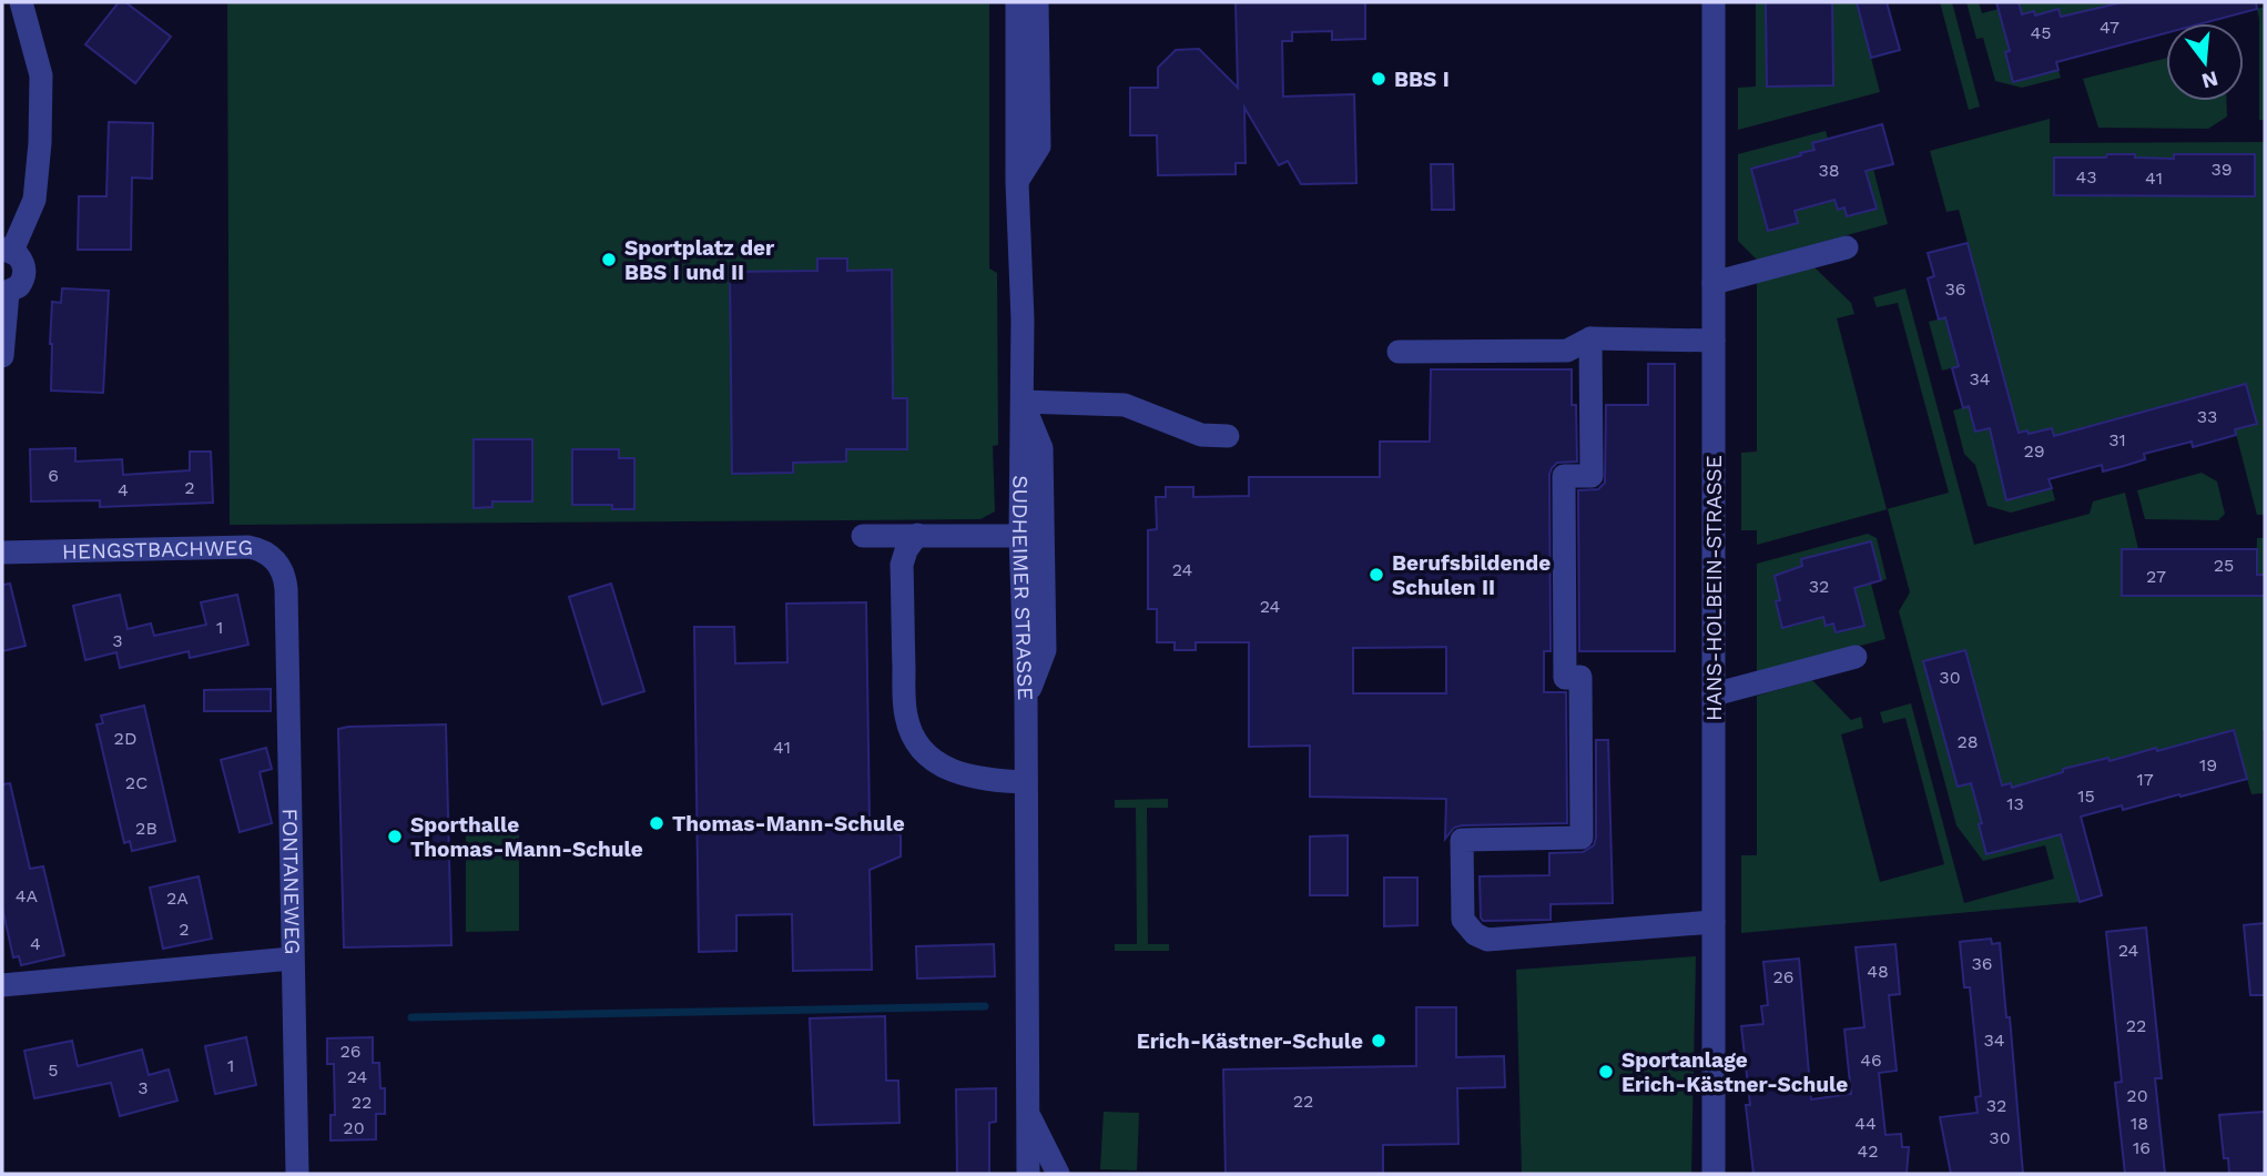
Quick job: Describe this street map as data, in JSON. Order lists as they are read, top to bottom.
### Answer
{
  "streets": {
    "street": [
      "HENGSTBACHWEG",
      "SUDHEIMER STRASSE",
      "HANS-HOLBEIN-STRASSE",
      "FONTANEWEG"
    ]
  },
  "crossings": [
    ["HENGSTBACHWEG", "FONTANEWEG"]
  ],
  "places": [
    "BBS I",
    "Sportplatz der BBS I und II",
    "Berufsbildende Schulen II",
    "Thomas-Mann-Schule",
    "Sporthalle Thomas-Mann-Schule",
    "Erich-Kästner-Schule",
    "Sportanlage Erich-Kästner-Schule"
  ],
  "house_numbers": [
    "47",
    "45",
    "39",
    "38",
    "43",
    "41",
    "36",
    "34",
    "33",
    "31",
    "29",
    "6",
    "2",
    "4",
    "25",
    "24",
    "27",
    "32",
    "24",
    "1",
    "3",
    "30",
    "2D",
    "28",
    "41",
    "19",
    "17",
    "2C",
    "15",
    "13",
    "2B",
    "4A",
    "2A",
    "2",
    "4",
    "24",
    "36",
    "48",
    "26",
    "22",
    "34",
    "26",
    "46",
    "1",
    "5",
    "24",
    "3",
    "20",
    "22",
    "22",
    "32",
    "44",
    "18",
    "20",
    "30",
    "16",
    "42"
  ],
  "north": "bottom"
}
